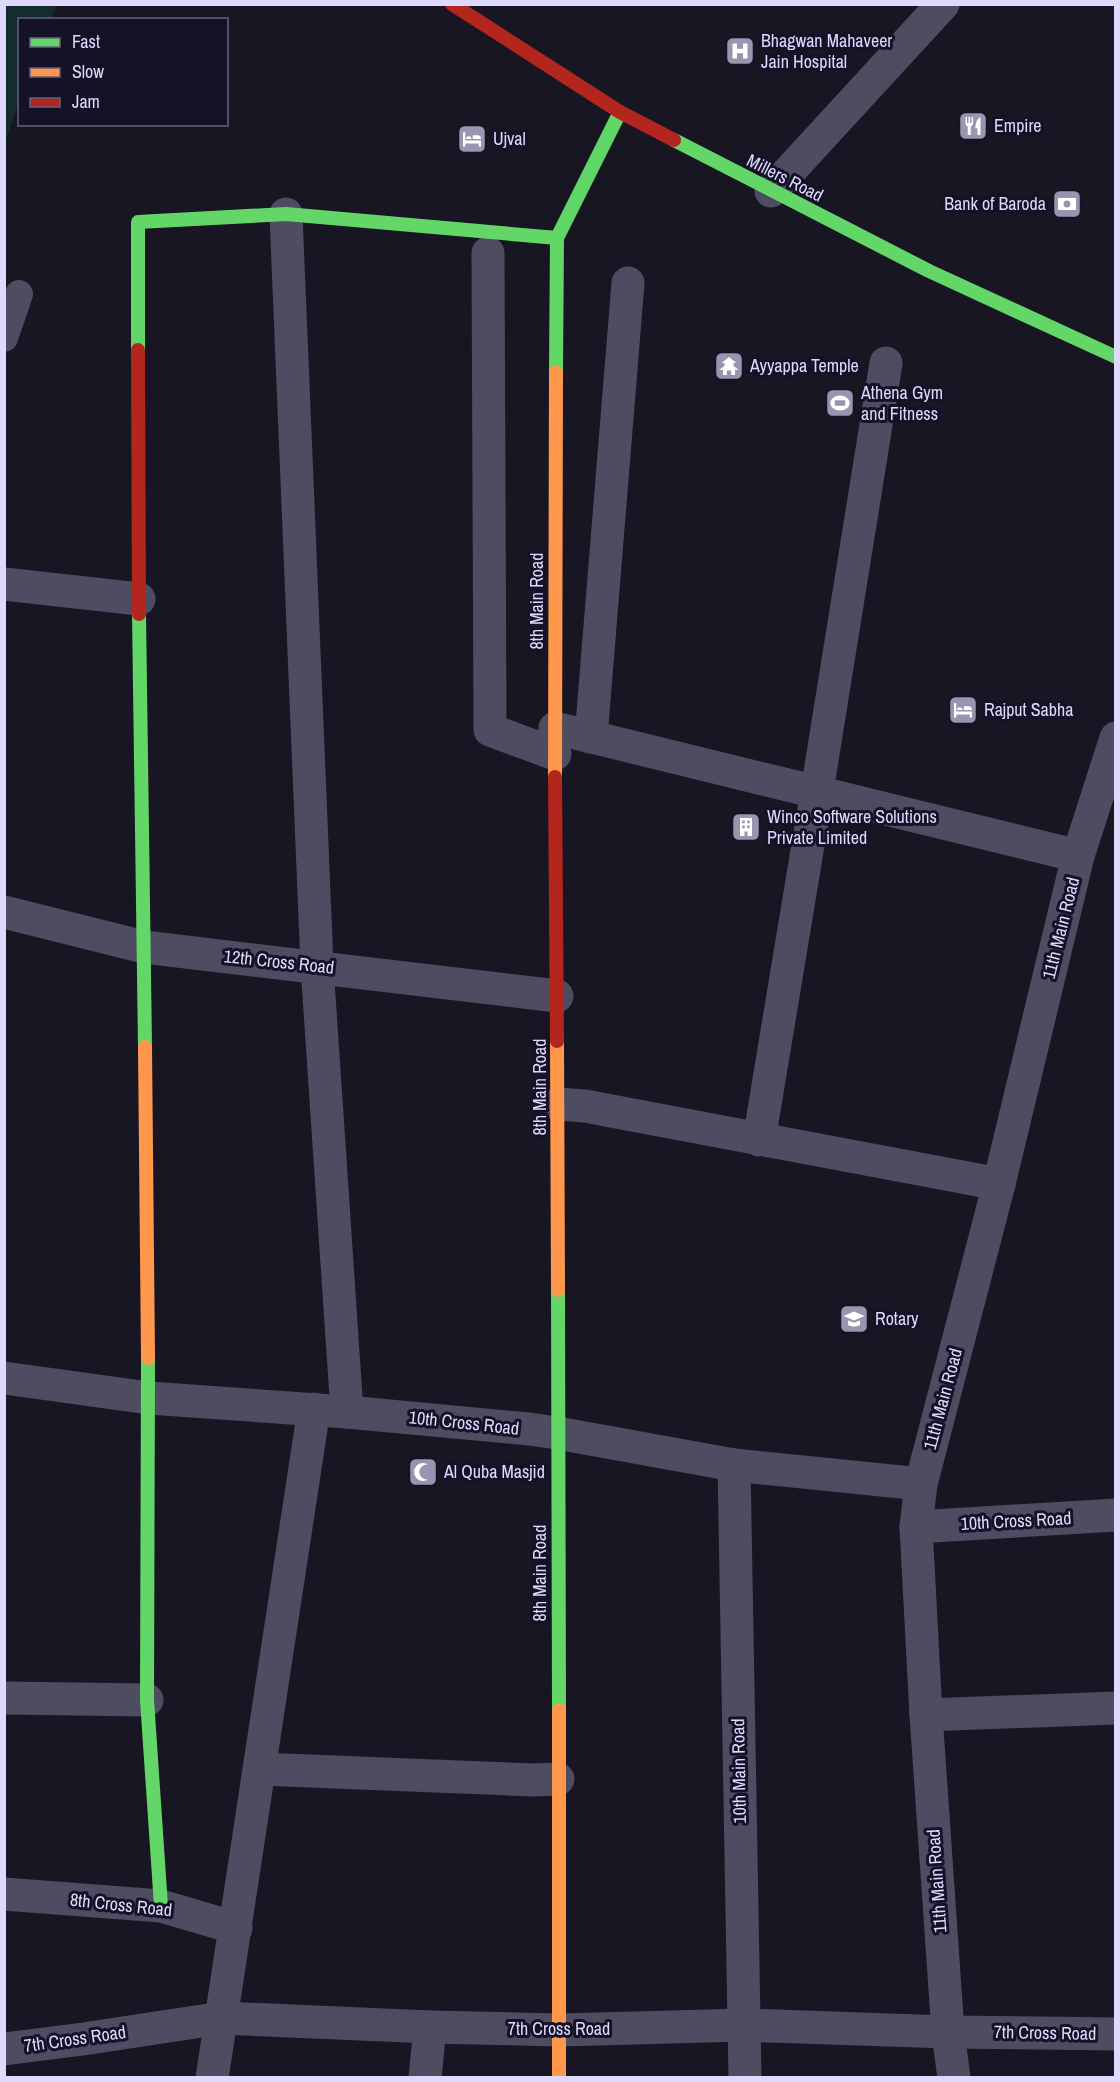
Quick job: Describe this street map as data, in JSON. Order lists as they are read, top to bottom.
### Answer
{
  "streets": {
    "street": [
      "Millers Road",
      "8th Main Road",
      "11th Main Road",
      "12th Cross Road",
      "10th Cross Road",
      "10th Main Road",
      "8th Cross Road",
      "7th Cross Road"
    ]
  },
  "crossings": [
    ["Millers Road", "8th Main Road"],
    ["8th Main Road", "12th Cross Road"],
    ["8th Main Road", "10th Cross Road"],
    ["8th Main Road", "7th Cross Road"],
    ["11th Main Road", "10th Cross Road"],
    ["11th Main Road", "7th Cross Road"],
    ["10th Cross Road", "10th Main Road"],
    ["10th Main Road", "7th Cross Road"]
  ],
  "places": {
    "hospital": ["Bhagwan Mahaveer Jain Hospital"],
    "restaurant": ["Empire"],
    "hotel": ["Ujval", "Rajput Sabha"],
    "bank": ["Bank of Baroda"],
    "temple": ["Ayyappa Temple"],
    "sports": ["Athena Gym and Fitness"],
    "building": ["Winco Software Solutions Private Limited"],
    "school or university": ["Rotary"],
    "mosque": ["Al Quba Masjid"]
  },
  "legend": ["Fast", "Slow", "Jam"]
}
